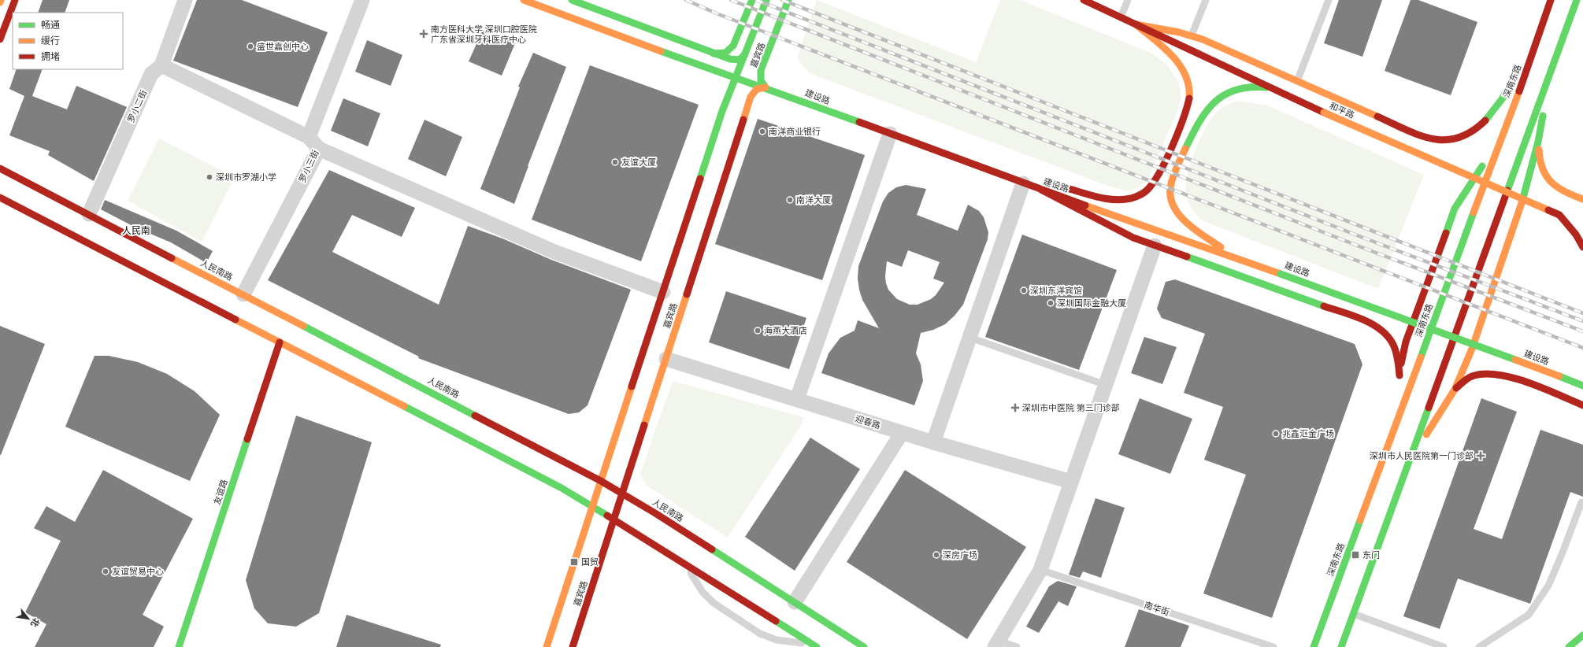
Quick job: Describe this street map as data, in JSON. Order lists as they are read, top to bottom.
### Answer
{
  "streets": {
    "main road": [
      "嘉宾路",
      "深南东路",
      "建设路",
      "和平路",
      "人民南路",
      "友谊路"
    ],
    "street": ["罗小二街", "罗小三街", "迎春路"],
    "lane": ["南华街"]
  },
  "crossings": [
    ["嘉宾路", "建设路"],
    ["嘉宾路", "人民南路"],
    ["嘉宾路", "迎春路"],
    ["罗小二街", "人民南路"],
    ["罗小三街", "人民南路"]
  ],
  "districts": ["人民南"],
  "places": {
    "health": ["南方医科大学 深圳口腔医院 广东省深圳牙科医疗中心", "深圳市中医院 第三门诊部", "深圳市人民医院第一门诊部"],
    "other": [
      "盛世嘉创中心",
      "南洋商业银行",
      "友谊大厦",
      "深圳市罗湖小学",
      "南洋大厦",
      "深圳东洋宾馆",
      "深圳国际金融大厦",
      "海燕大酒店",
      "兆鑫汇金广场",
      "深房广场",
      "友谊贸易中心"
    ],
    "transit": ["东门", "国贸"]
  },
  "legend": ["畅通", "缓行", "拥堵"],
  "north": "bottom right"
}
